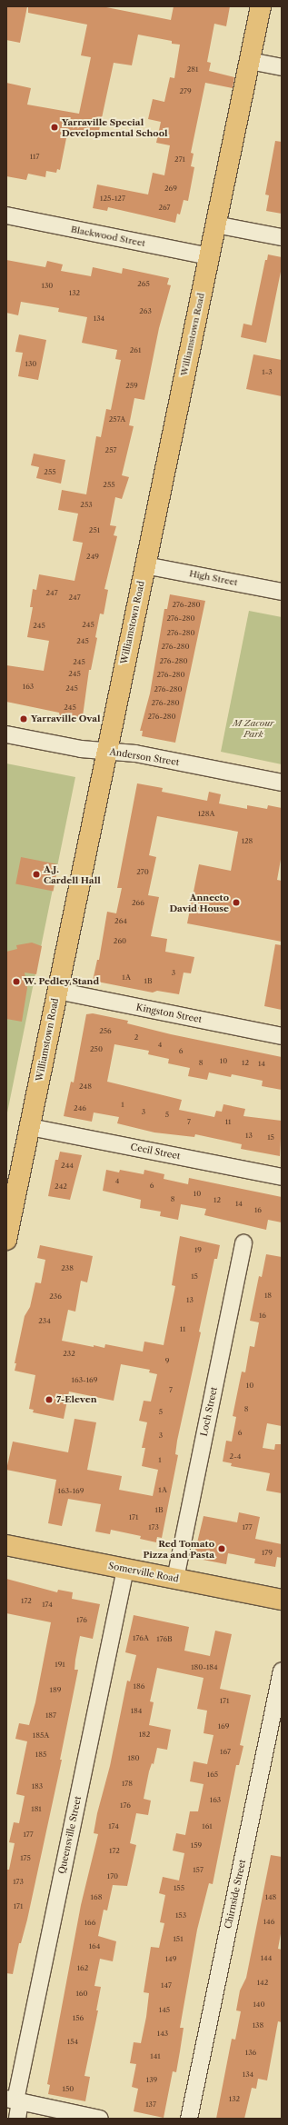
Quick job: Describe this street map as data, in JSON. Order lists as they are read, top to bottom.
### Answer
{
  "streets": {
    "main road": ["Williamstown Road", "Somerville Road"],
    "street": [
      "Blackwood Street",
      "High Street",
      "Anderson Street",
      "Kingston Street",
      "Cecil Street",
      "Loch Street",
      "Queensville Street",
      "Chirnside Street"
    ]
  },
  "crossings": [
    ["Blackwood Street", "Williamstown Road"],
    ["Williamstown Road", "High Street"],
    ["Williamstown Road", "Anderson Street"],
    ["Williamstown Road", "Kingston Street"],
    ["Williamstown Road", "Cecil Street"],
    ["Loch Street", "Somerville Road"],
    ["Somerville Road", "Queensville Street"]
  ],
  "parks": ["M Zacour Park"],
  "places": [
    "Yarraville Special Developmental School",
    "Yarraville Oval",
    "A.J. Cardell Hall",
    "Annecto David House",
    "W. Pedley Stand",
    "7-Eleven",
    "Red Tomato Pizza and Pasta"
  ],
  "house_numbers": [
    "281",
    "279",
    "117",
    "271",
    "269",
    "125-127",
    "267",
    "265",
    "130",
    "132",
    "263",
    "134",
    "261",
    "130",
    "1-3",
    "259",
    "257A",
    "257",
    "255",
    "255",
    "253",
    "251",
    "249",
    "247",
    "247",
    "276-280",
    "276-280",
    "245",
    "245",
    "276-280",
    "245",
    "276-280",
    "276-280",
    "245",
    "245",
    "276-280",
    "163",
    "245",
    "276-280",
    "276-280",
    "245",
    "276-280",
    "128A",
    "128",
    "270",
    "266",
    "264",
    "260",
    "3",
    "1A",
    "1B",
    "256",
    "2",
    "4",
    "250",
    "6",
    "10",
    "8",
    "12",
    "14",
    "248",
    "1",
    "246",
    "3",
    "5",
    "7",
    "11",
    "13",
    "15",
    "244",
    "4",
    "6",
    "242",
    "10",
    "8",
    "12",
    "14",
    "16",
    "19",
    "238",
    "15",
    "18",
    "236",
    "13",
    "16",
    "234",
    "11",
    "232",
    "9",
    "163-169",
    "10",
    "7",
    "8",
    "5",
    "6",
    "3",
    "2-4",
    "1",
    "1A",
    "163-169",
    "1B",
    "171",
    "173",
    "177",
    "179",
    "172",
    "174",
    "176",
    "176A",
    "176B",
    "191",
    "180-184",
    "186",
    "189",
    "171",
    "184",
    "187",
    "169",
    "182",
    "185A",
    "167",
    "185",
    "180",
    "165",
    "178",
    "183",
    "163",
    "176",
    "181",
    "174",
    "161",
    "177",
    "159",
    "172",
    "175",
    "157",
    "170",
    "173",
    "155",
    "168",
    "148",
    "171",
    "153",
    "146",
    "166",
    "151",
    "164",
    "144",
    "149",
    "162",
    "142",
    "147",
    "160",
    "140",
    "145",
    "156",
    "138",
    "143",
    "154",
    "136",
    "141",
    "134",
    "139",
    "150",
    "132",
    "137"
  ]
}
